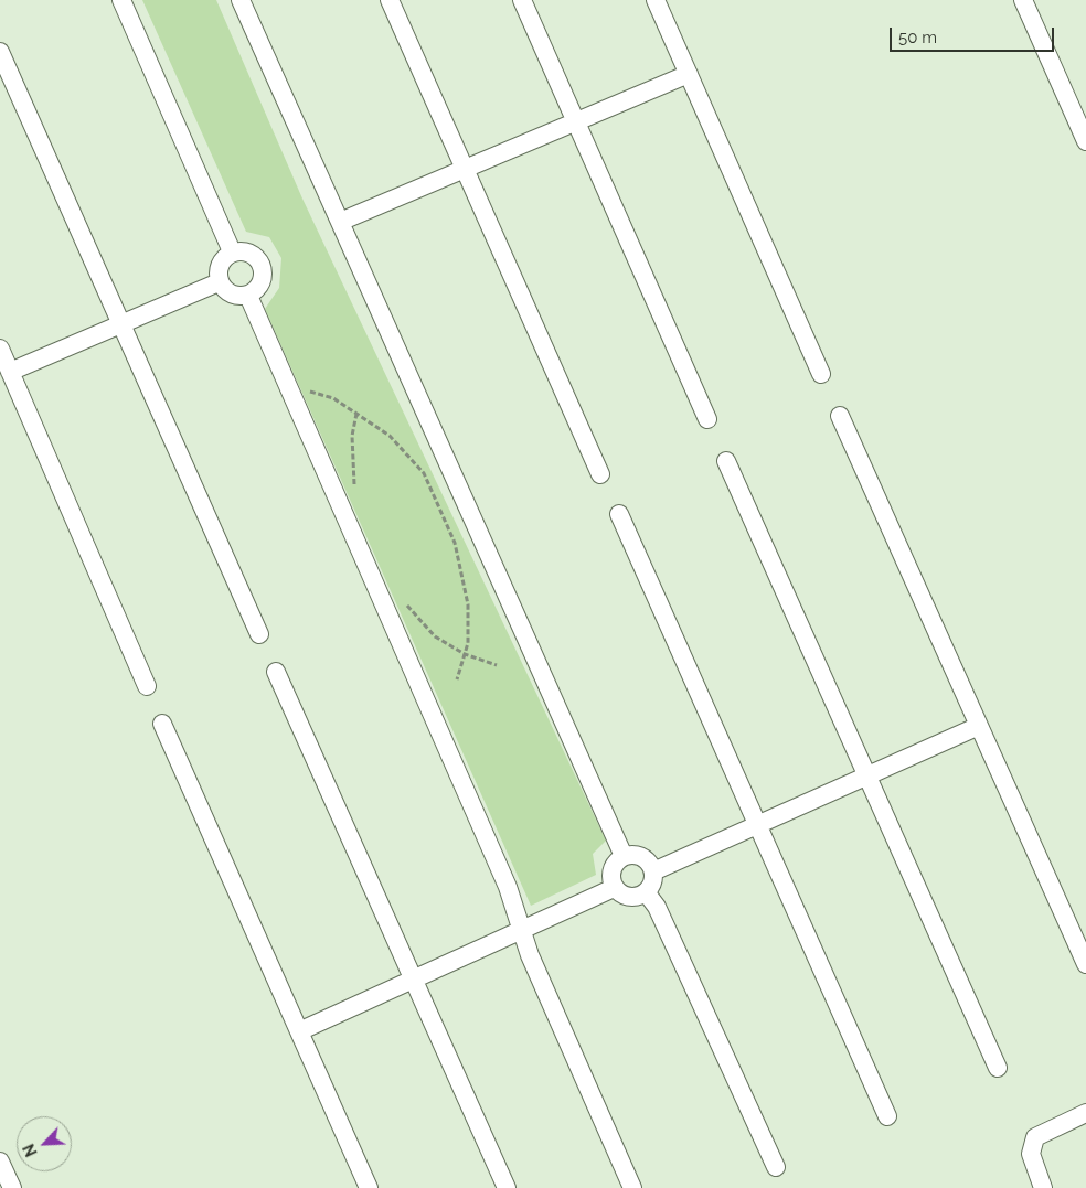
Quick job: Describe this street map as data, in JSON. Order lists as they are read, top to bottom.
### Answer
{
  "scale_bar": "50 m",
  "north": "bottom left"
}
